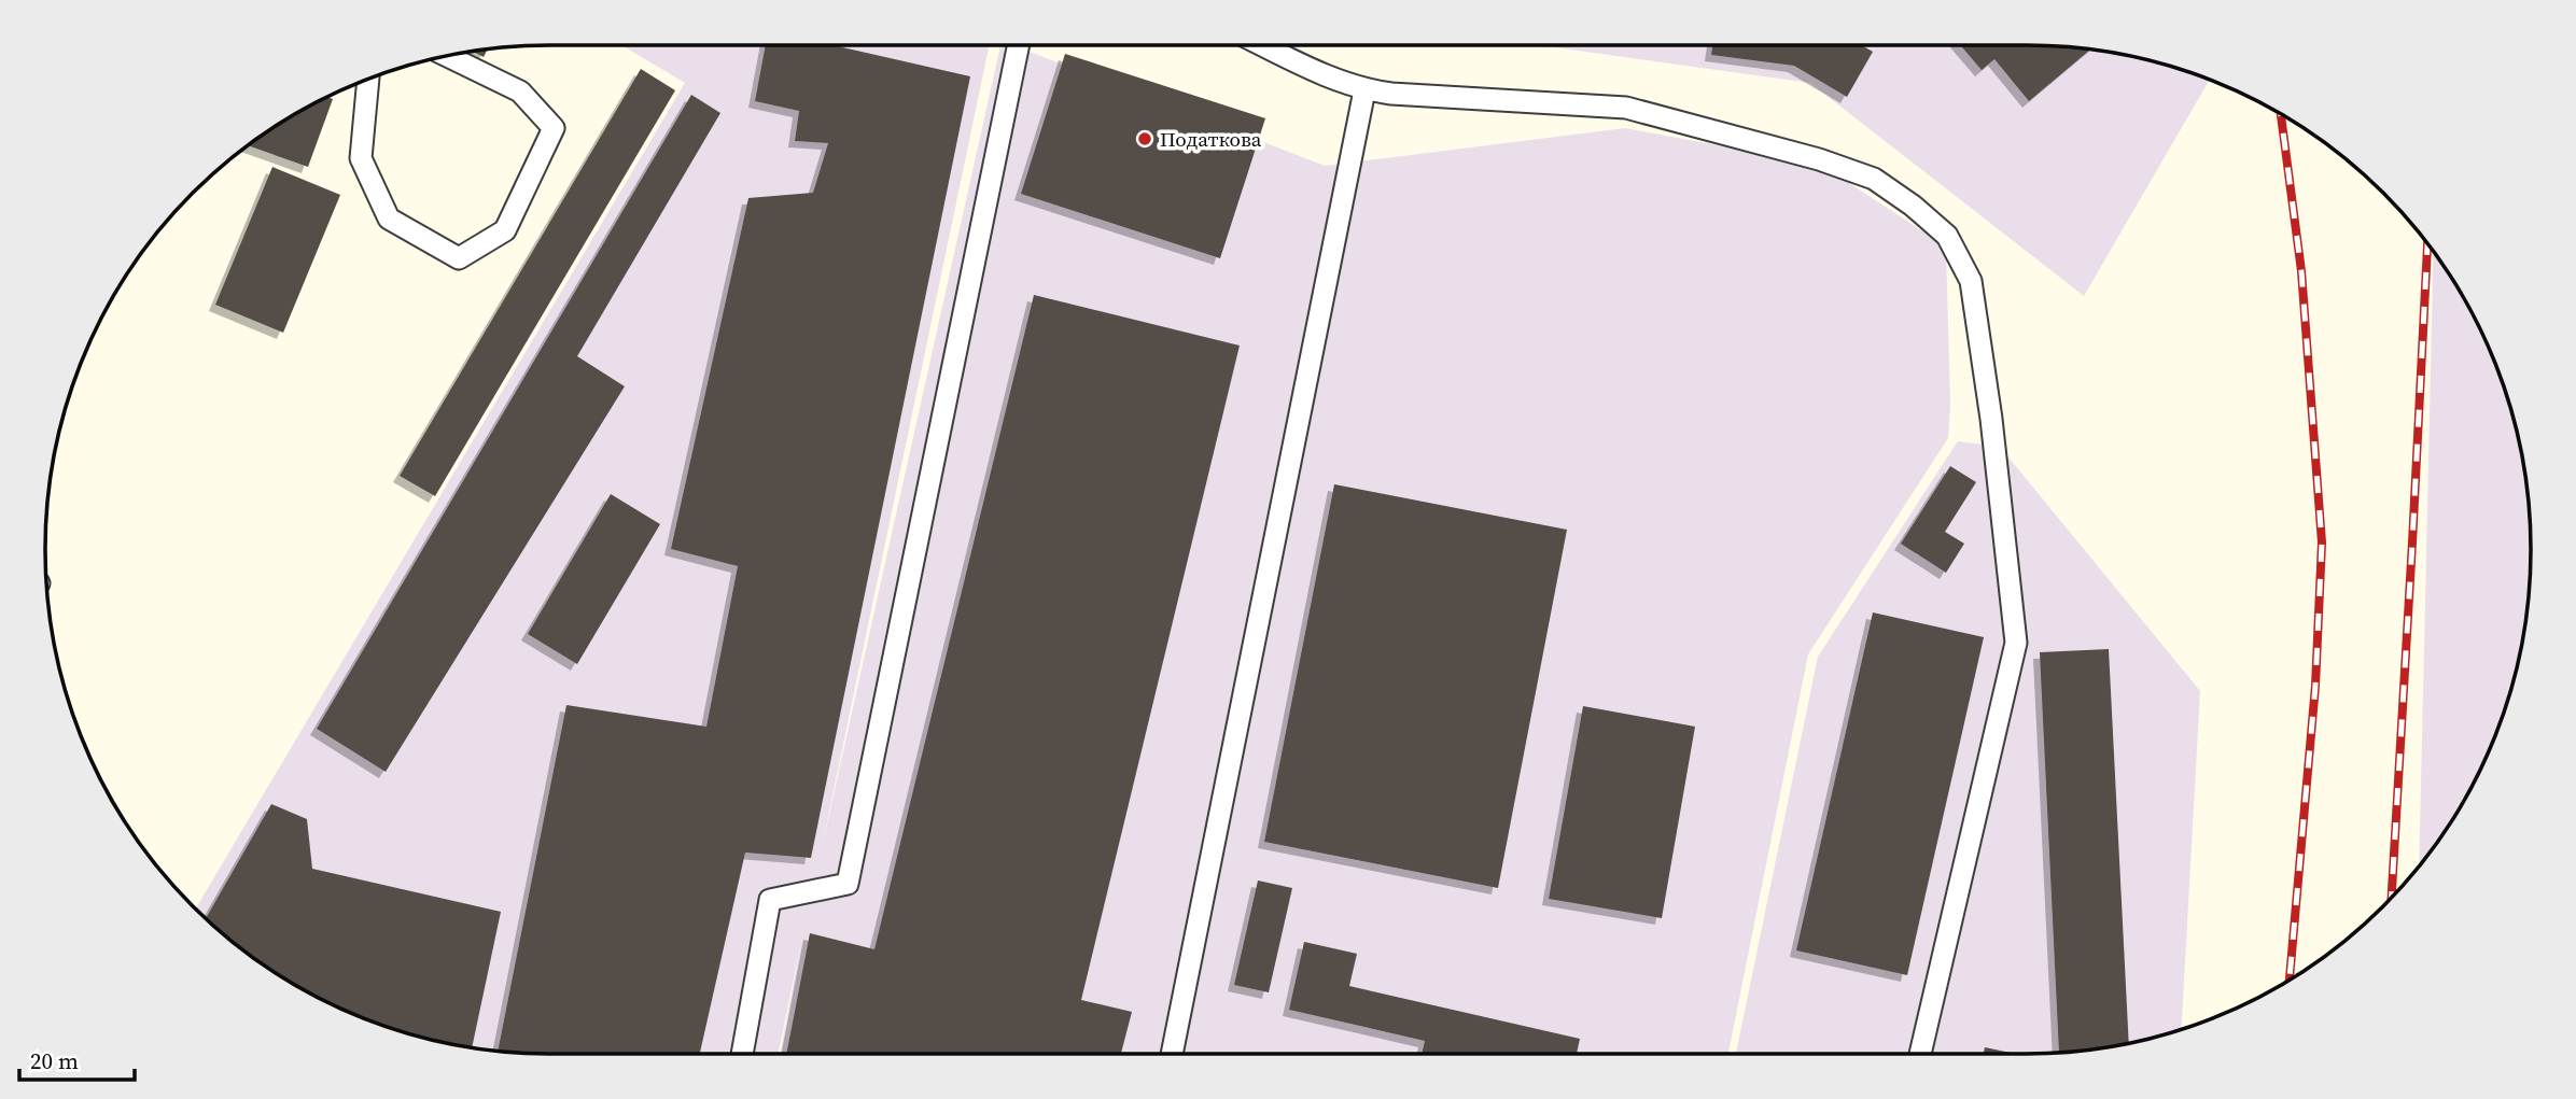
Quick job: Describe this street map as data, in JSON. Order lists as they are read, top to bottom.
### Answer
{
  "places": ["Податкова"],
  "scale_bar": "20 m"
}
